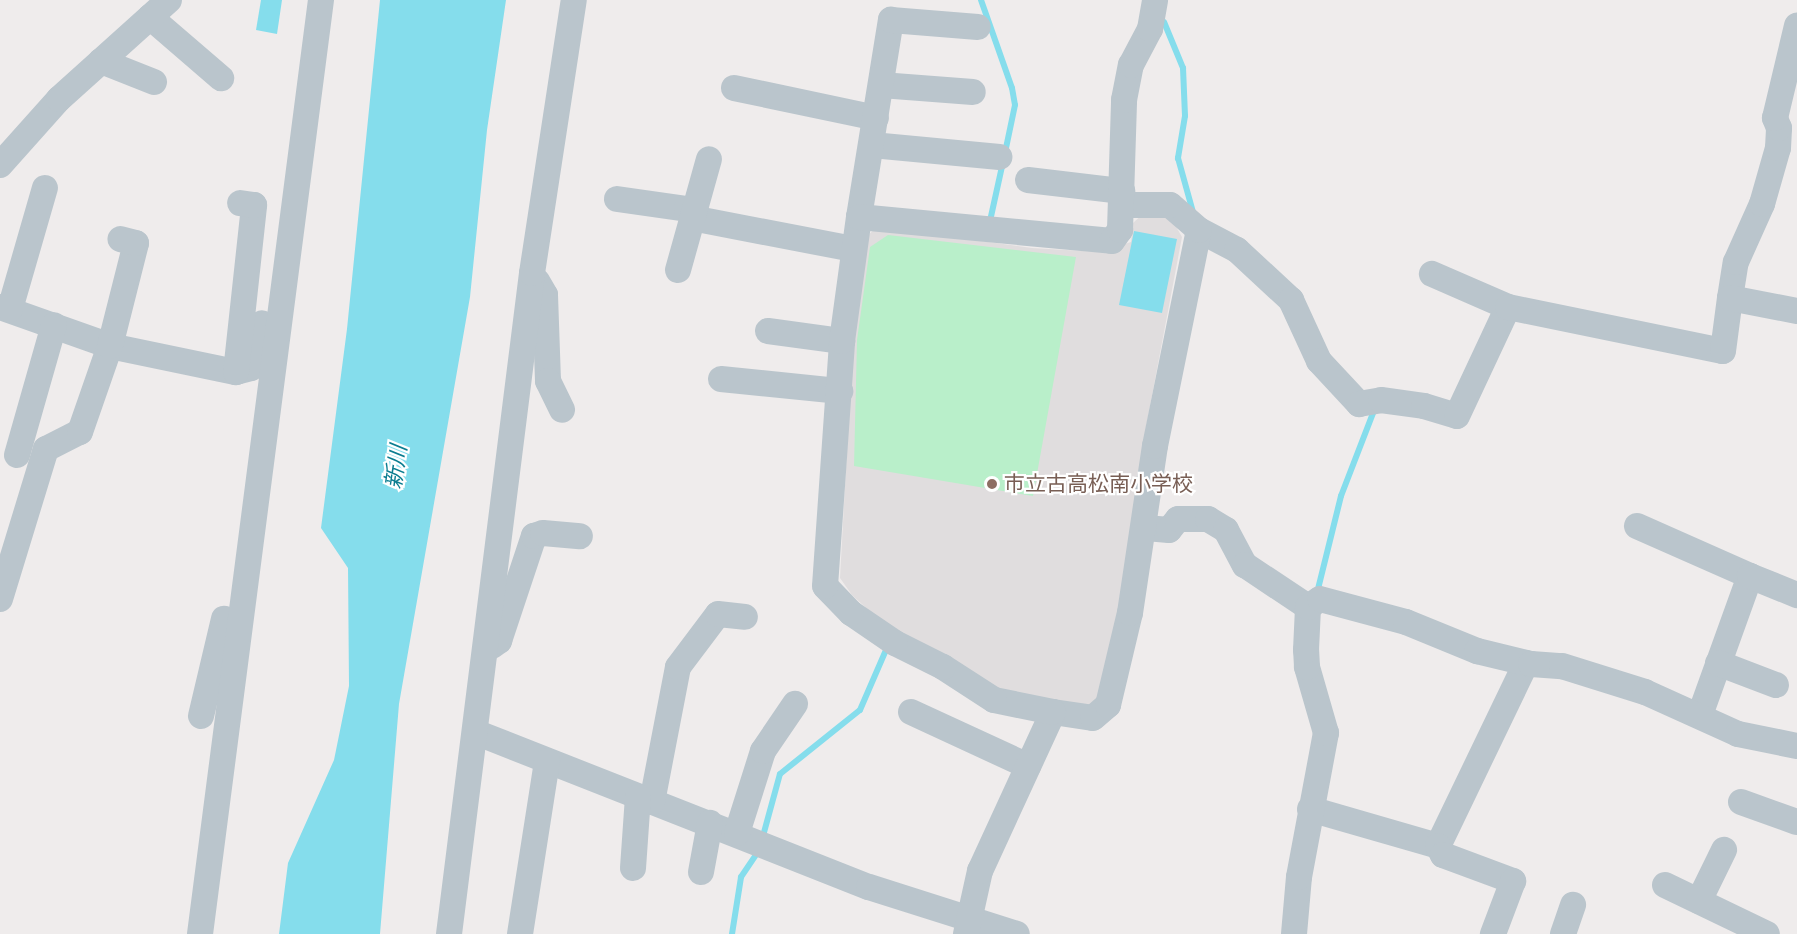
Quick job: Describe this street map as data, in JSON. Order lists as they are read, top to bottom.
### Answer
{
  "water": ["新川"],
  "places": ["市立古高松南小学校"]
}
